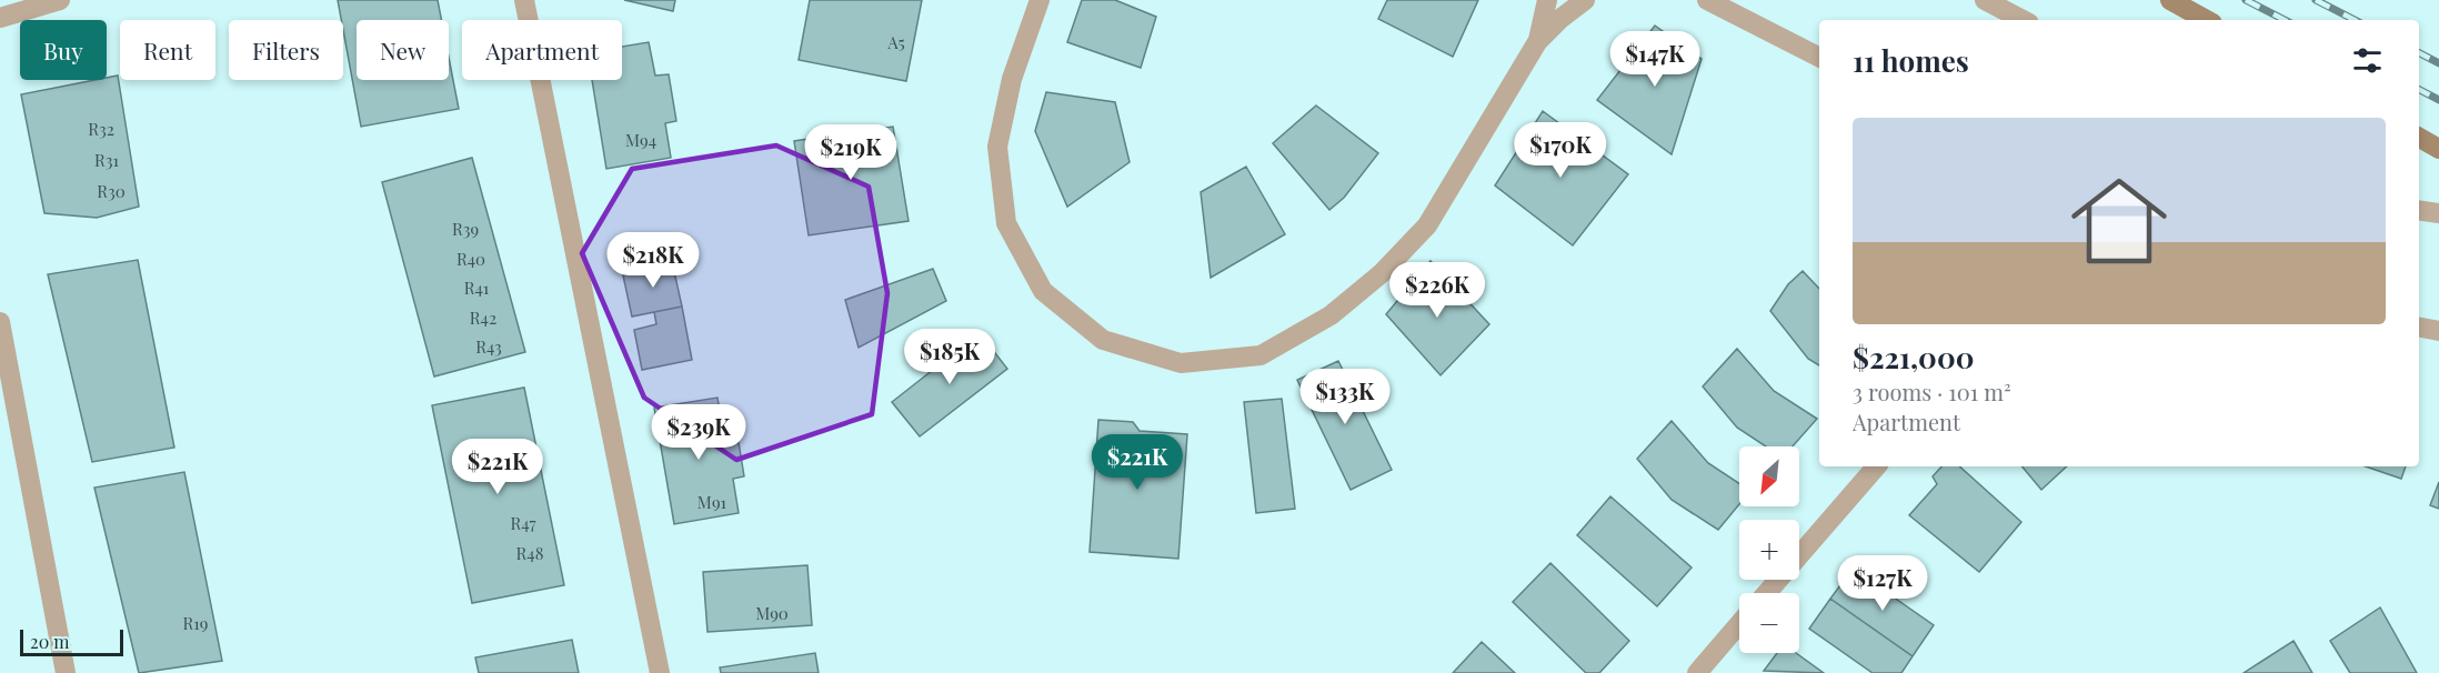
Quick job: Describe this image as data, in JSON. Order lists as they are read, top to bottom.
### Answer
{
  "house_numbers": [
    "A5",
    "R32",
    "M94",
    "R31",
    "R30",
    "R39",
    "R40",
    "R41",
    "R42",
    "R43",
    "M91",
    "R47",
    "R48",
    "M90",
    "R19"
  ],
  "scale_bar": "20 m",
  "north": "bottom left",
  "page": {
    "chip": [
      "Buy",
      "Rent",
      "Filters",
      "New",
      "Apartment"
    ],
    "heading": "11 homes",
    "price": [
      "$147K",
      "$170K",
      "$219K",
      "$218K",
      "$226K",
      "$185K",
      "$133K",
      "$239K",
      "$221K",
      "$221K",
      "$127K"
    ],
    "list": [
      {
        "name": "$221,000",
        "note": "3 rooms · 101 m² · Apartment"
      }
    ],
    "map_buttons": ["+", "−"],
    "scale": "20 m"
  }
}
